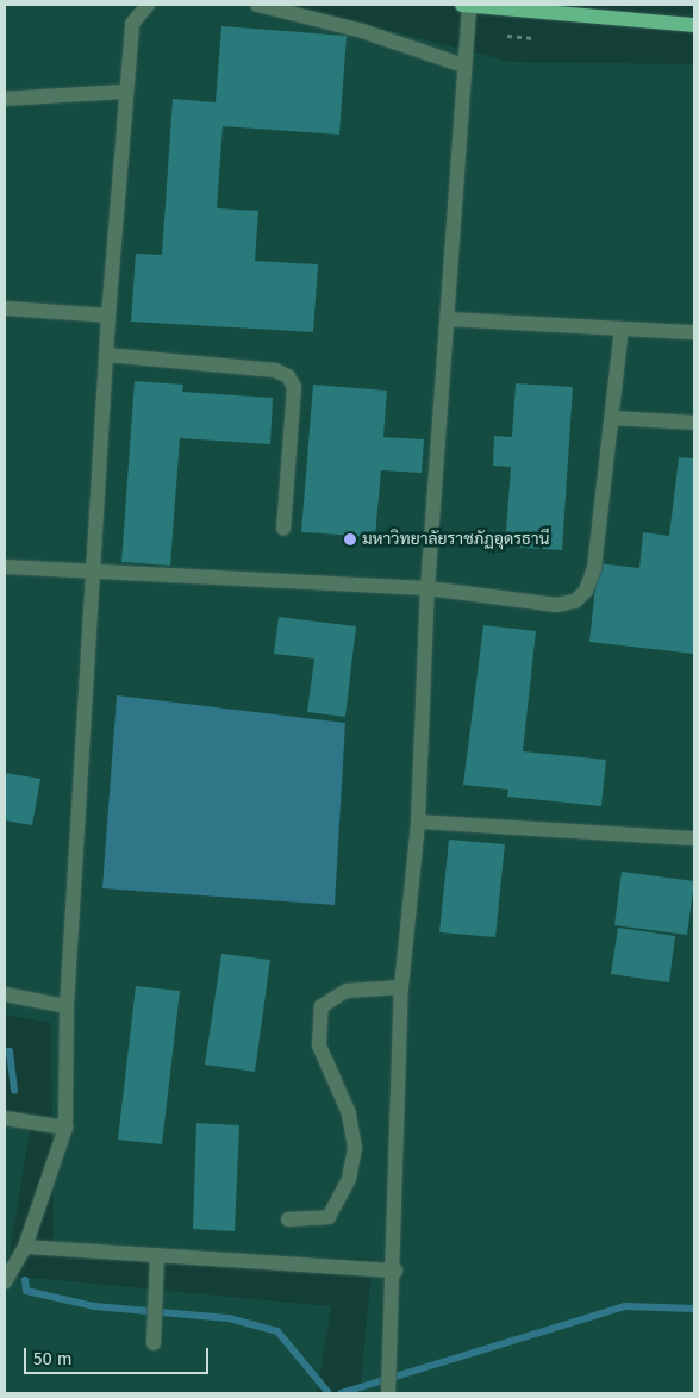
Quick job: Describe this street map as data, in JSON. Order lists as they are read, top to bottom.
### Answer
{
  "places": ["มหาวิทยาลัยราชภัฏอุดรธานี"],
  "scale_bar": "50 m"
}
